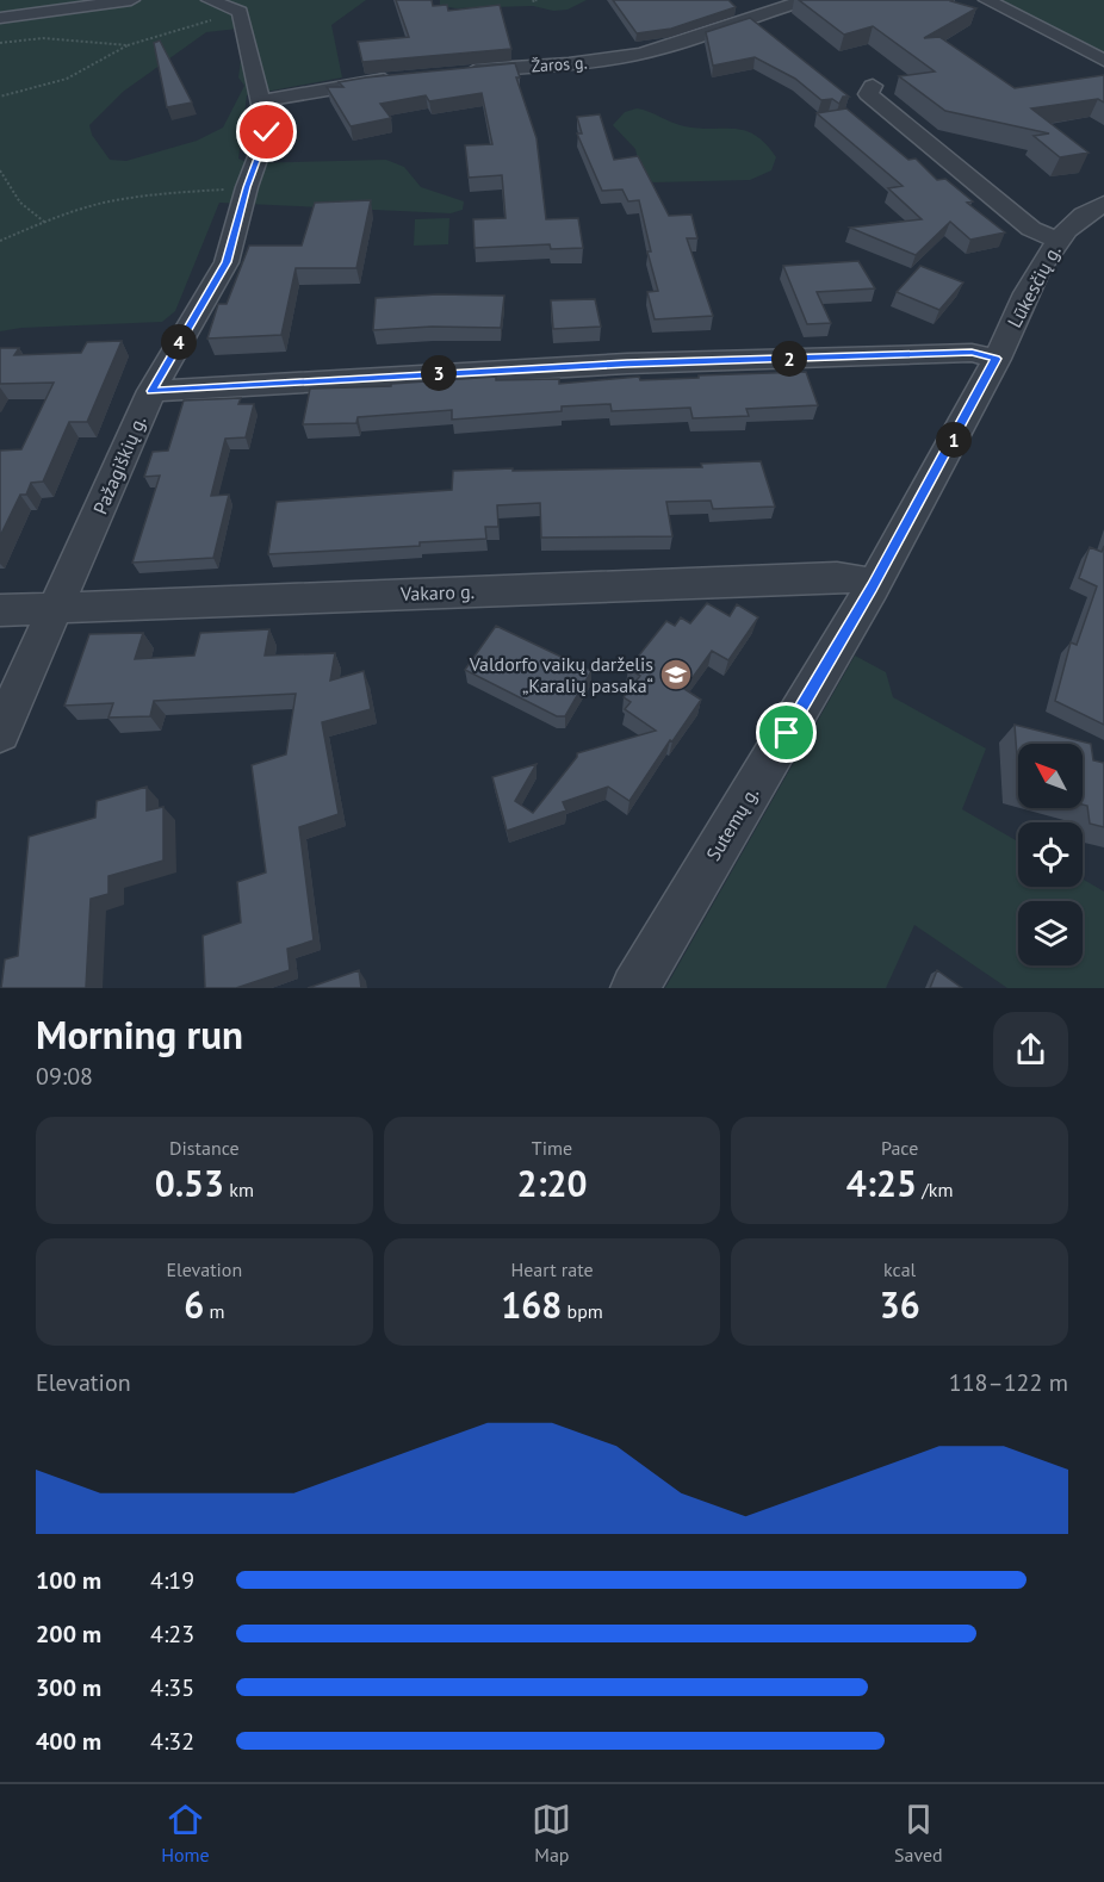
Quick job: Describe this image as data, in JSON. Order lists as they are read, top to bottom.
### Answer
{
  "streets": {
    "street": [
      "Žaros g.",
      "Lūkesčių g.",
      "Pažagiškių g.",
      "Vakaro g.",
      "Sutemų g."
    ]
  },
  "crossings": [
    ["Lūkesčių g.", "Sutemų g."],
    ["Pažagiškių g.", "Vakaro g."],
    ["Vakaro g.", "Sutemų g."]
  ],
  "places": {
    "school or university": ["Valdorfo vaikų darželis „Karalių pasaka“"]
  },
  "north": "top left",
  "page": {
    "pins": [
      "4",
      "2",
      "3",
      "1"
    ],
    "heading": ["Morning run", "09:08"],
    "stats": [
      ["Distance", "0.53 km"],
      ["Time", "2:20"],
      ["Pace", "4:25 /km"],
      ["Elevation", "6 m"],
      ["Heart rate", "168 bpm"],
      ["kcal", "36"]
    ],
    "chart": ["Elevation", "118–122 m"],
    "list": [
      {
        "name": "100 m",
        "note": "4:19"
      },
      {
        "name": "200 m",
        "note": "4:23"
      },
      {
        "name": "300 m",
        "note": "4:35"
      },
      {
        "name": "400 m",
        "note": "4:32"
      }
    ],
    "tabs": ["Home", "Map", "Saved"]
  }
}
